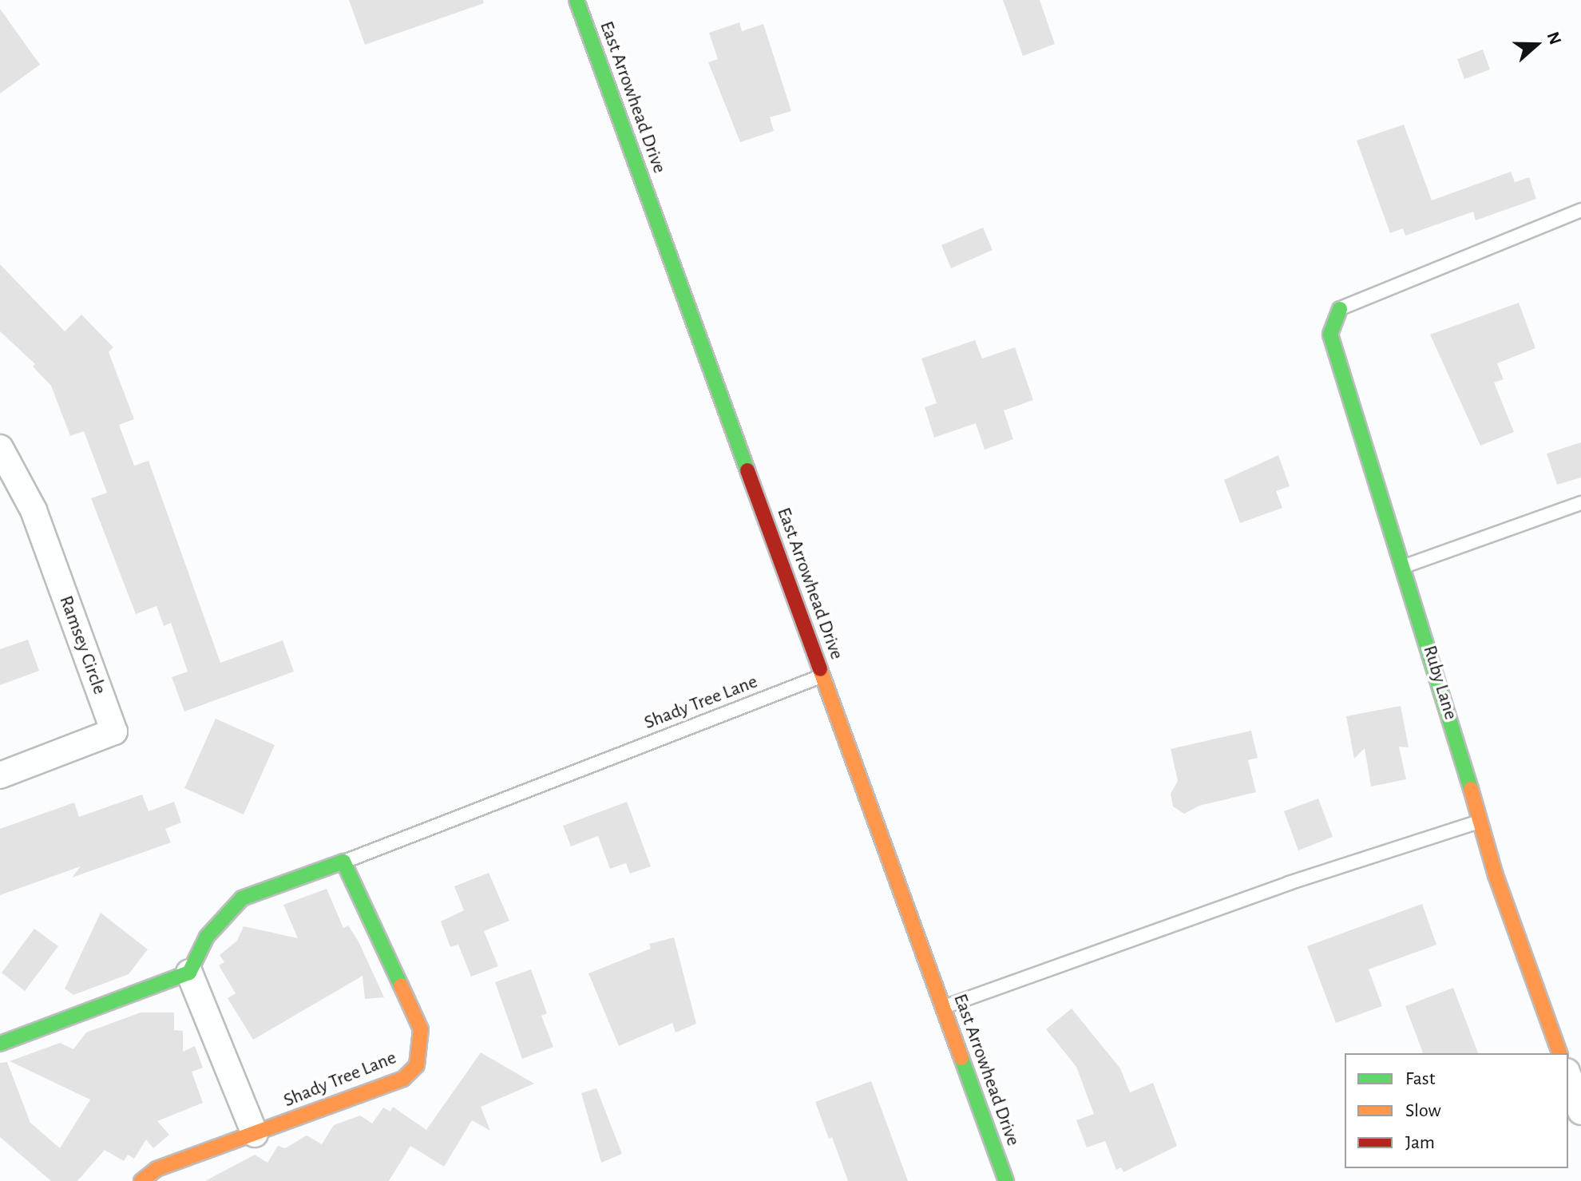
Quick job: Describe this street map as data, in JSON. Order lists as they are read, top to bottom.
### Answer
{
  "streets": {
    "street": [
      "East Arrowhead Drive",
      "Ramsey Circle",
      "Ruby Lane",
      "Shady Tree Lane"
    ]
  },
  "crossings": [
    ["East Arrowhead Drive", "Shady Tree Lane"]
  ],
  "legend": ["Fast", "Slow", "Jam"],
  "north": "right"
}
